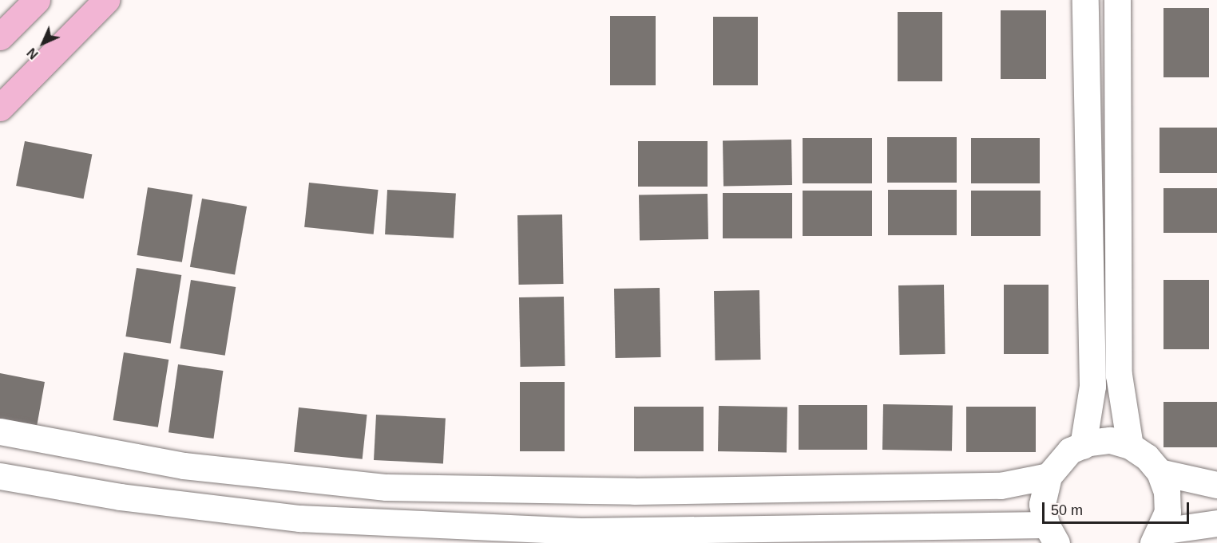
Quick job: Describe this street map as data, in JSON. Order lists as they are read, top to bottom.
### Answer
{
  "scale_bar": "50 m",
  "north": "bottom left"
}
